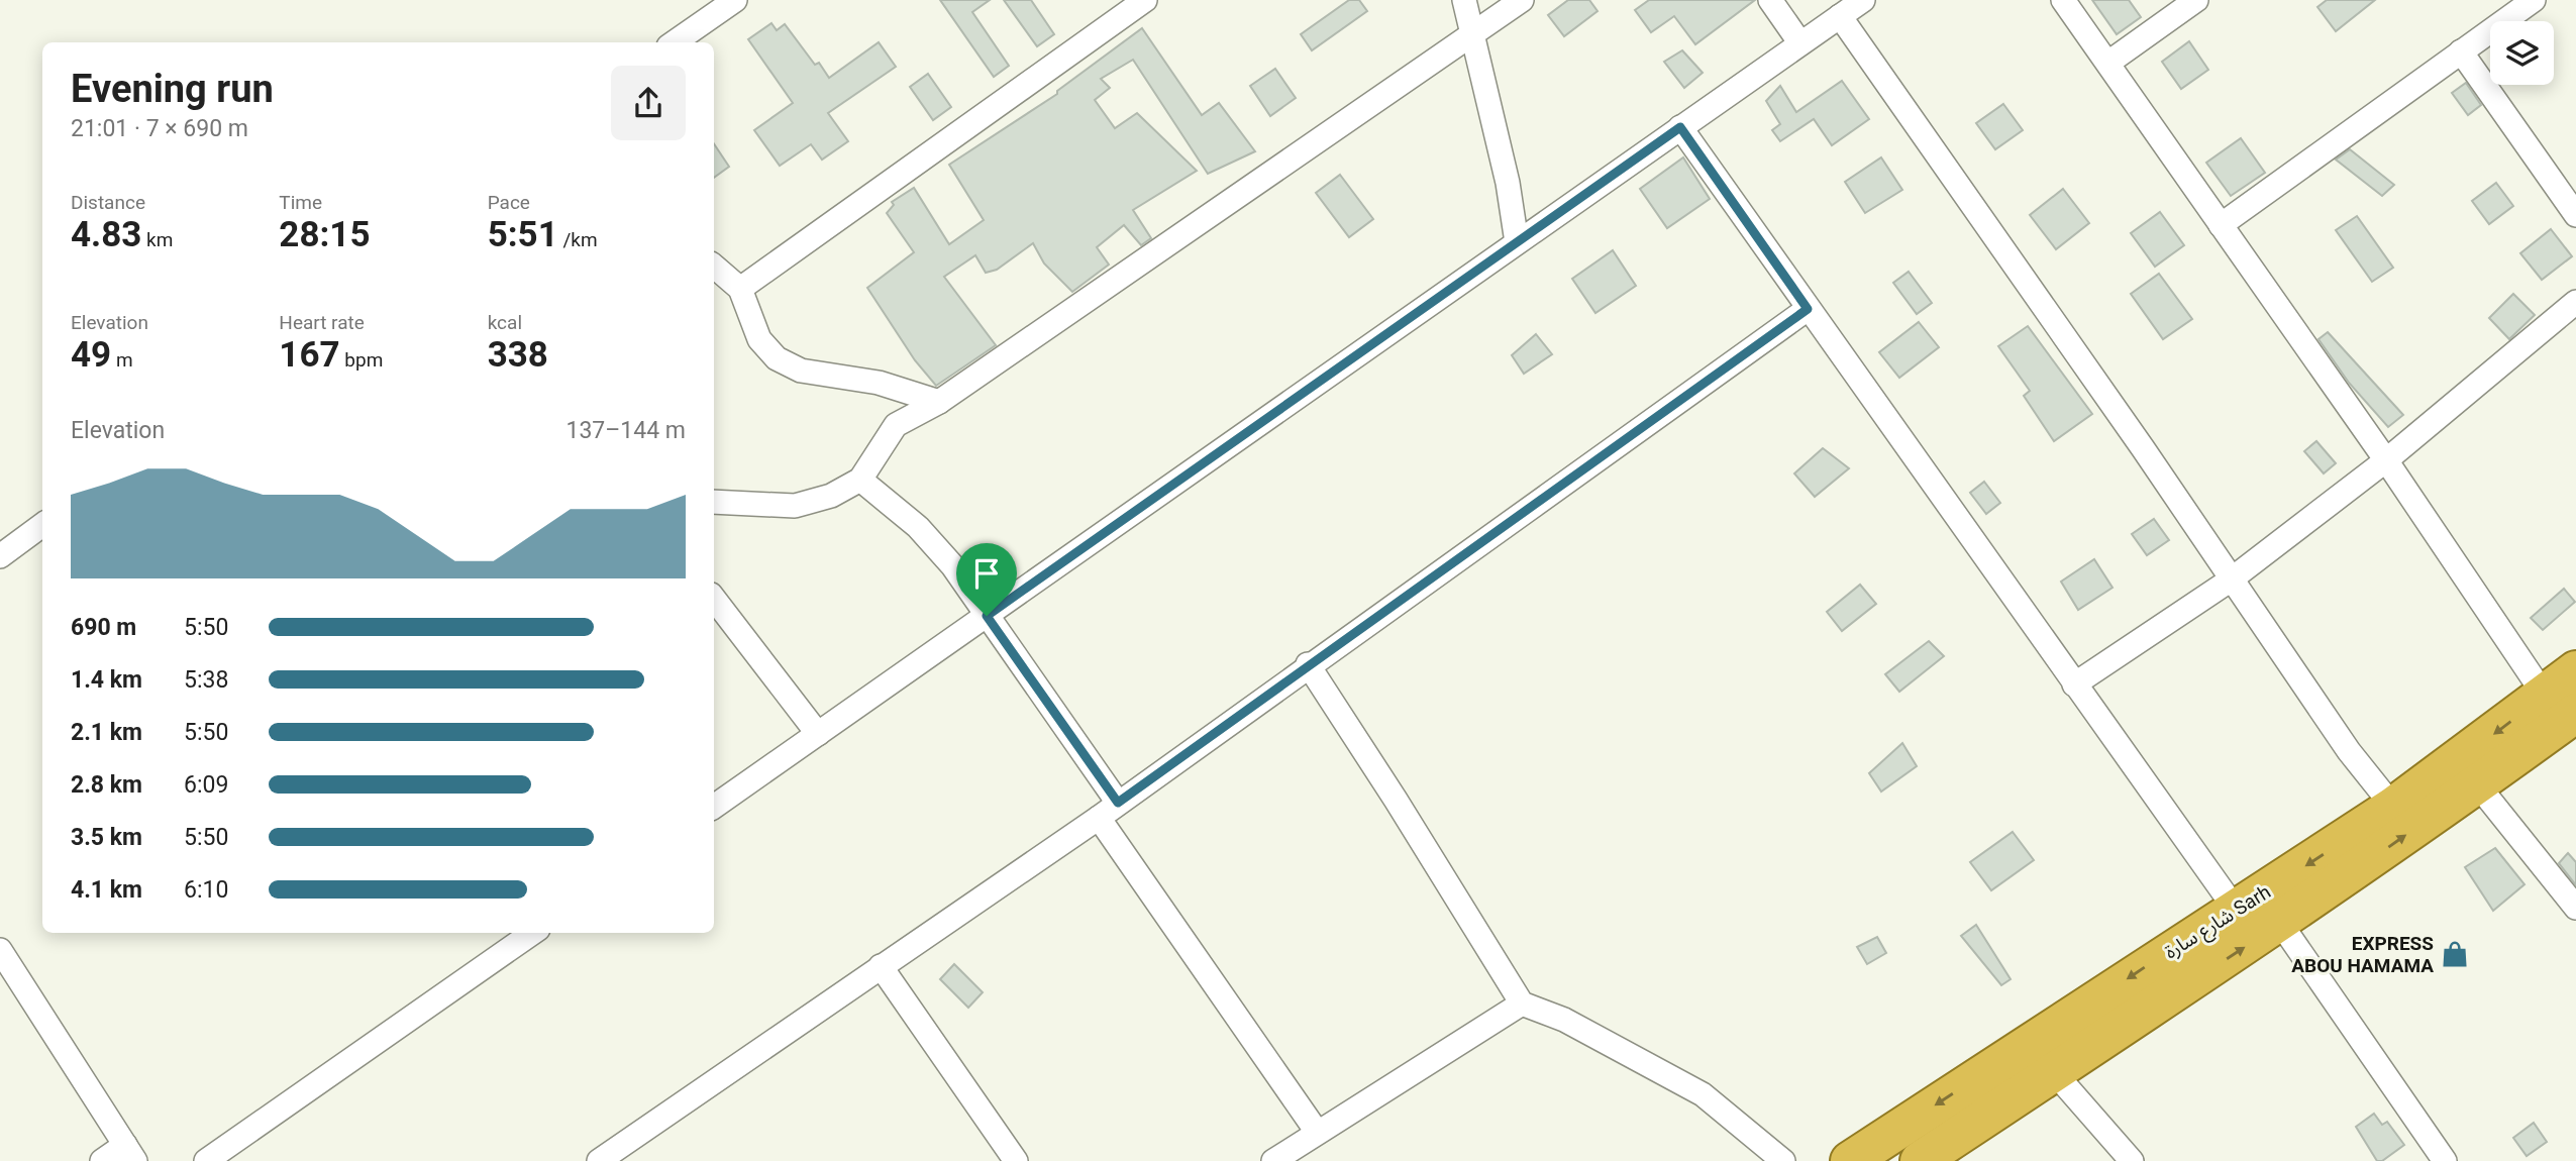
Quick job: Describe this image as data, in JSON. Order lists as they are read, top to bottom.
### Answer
{
  "streets": {
    "highway": ["شارع سارة Sarh"]
  },
  "places": {
    "shop": ["EXPRESS ABOU HAMAMA"]
  },
  "page": {
    "heading": ["Evening run", "21:01 · 7 × 690 m"],
    "stats": [
      ["Distance", "4.83 km"],
      ["Time", "28:15"],
      ["Pace", "5:51 /km"],
      ["Elevation", "49 m"],
      ["Heart rate", "167 bpm"],
      ["kcal", "338"]
    ],
    "chart": ["Elevation", "137–144 m"],
    "list": [
      {
        "name": "690 m",
        "note": "5:50"
      },
      {
        "name": "1.4 km",
        "note": "5:38"
      },
      {
        "name": "2.1 km",
        "note": "5:50"
      },
      {
        "name": "2.8 km",
        "note": "6:09"
      },
      {
        "name": "3.5 km",
        "note": "5:50"
      },
      {
        "name": "4.1 km",
        "note": "6:10"
      }
    ]
  }
}
